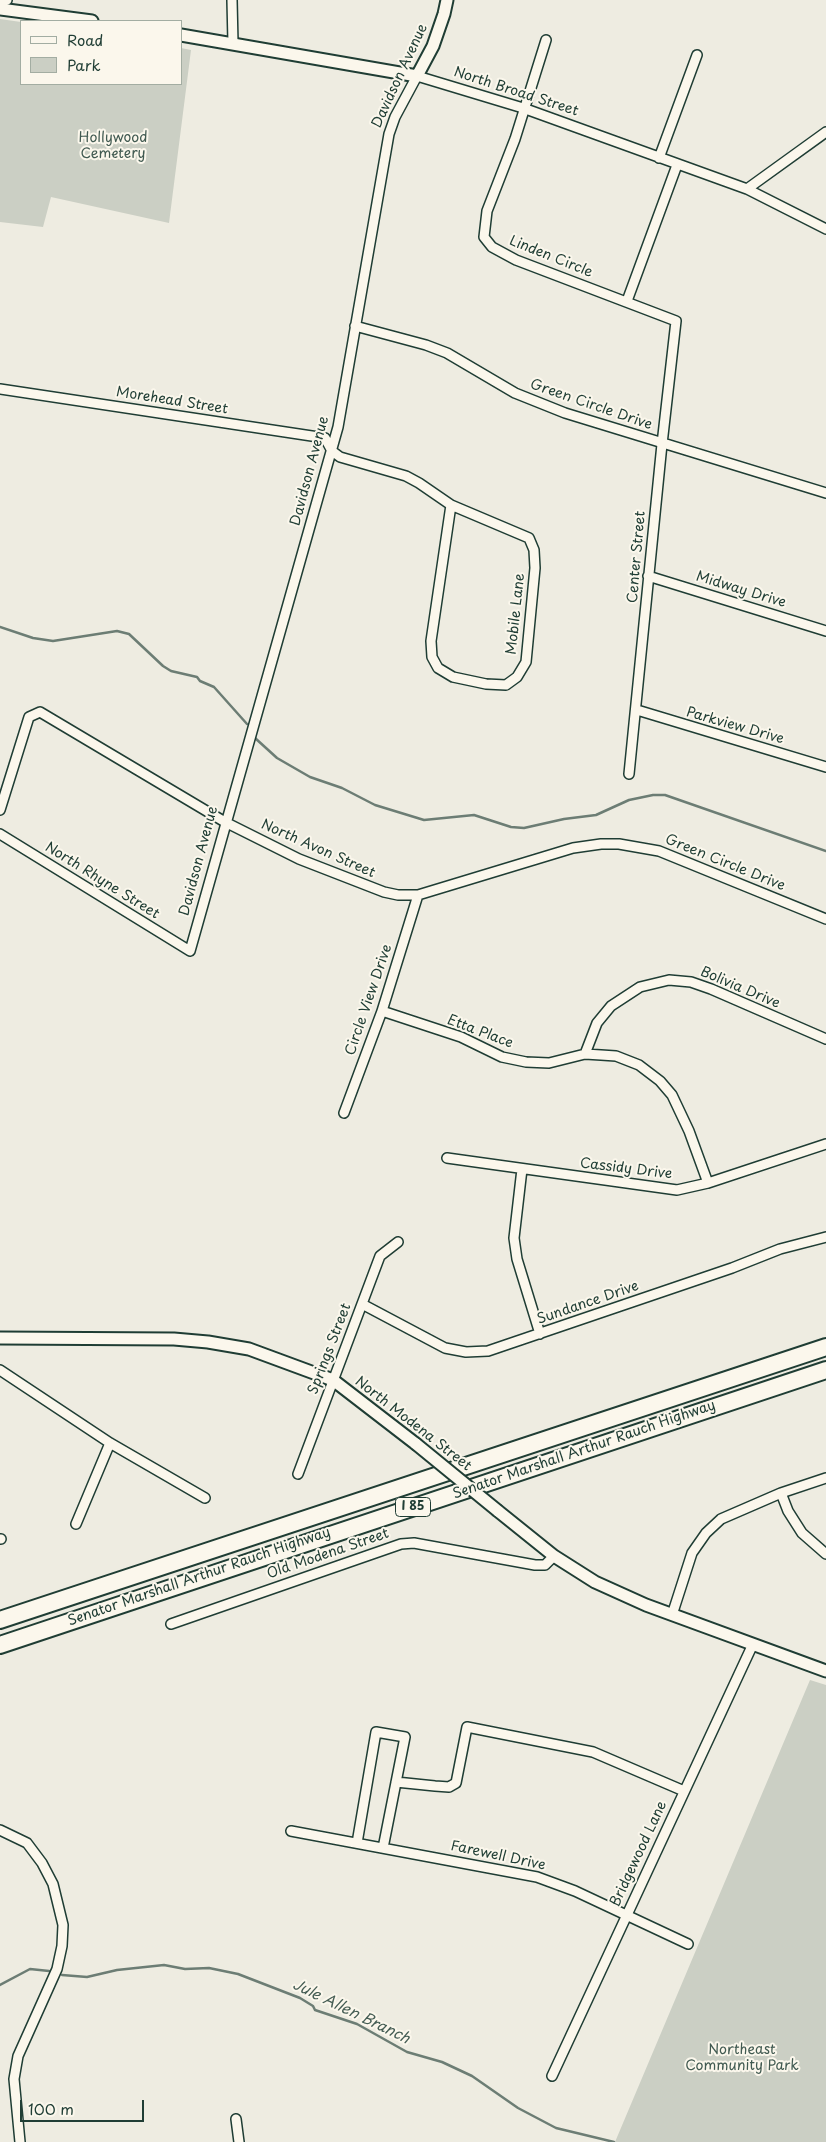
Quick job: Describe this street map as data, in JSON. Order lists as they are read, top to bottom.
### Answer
{
  "streets": {
    "highway": ["Senator Marshall Arthur Rauch Highway", "I 85"],
    "street": [
      "Davidson Avenue",
      "North Broad Street",
      "Linden Circle",
      "Morehead Street",
      "Green Circle Drive",
      "Center Street",
      "Midway Drive",
      "Mobile Lane",
      "Parkview Drive",
      "North Avon Street",
      "North Rhyne Street",
      "Bolivia Drive",
      "Circle View Drive",
      "Etta Place",
      "Cassidy Drive",
      "Sundance Drive",
      "Springs Street",
      "North Modena Street",
      "Old Modena Street",
      "Bridgewood Lane",
      "Farewell Drive"
    ]
  },
  "crossings": [
    ["Davidson Avenue", "North Broad Street"],
    ["Davidson Avenue", "Morehead Street"],
    ["Davidson Avenue", "Green Circle Drive"],
    ["Davidson Avenue", "Mobile Lane"],
    ["Davidson Avenue", "North Avon Street"],
    ["Davidson Avenue", "North Rhyne Street"],
    ["North Broad Street", "Linden Circle"],
    ["Linden Circle", "Center Street"],
    ["Morehead Street", "Mobile Lane"],
    ["Green Circle Drive", "Center Street"],
    ["Green Circle Drive", "North Avon Street"],
    ["Center Street", "Midway Drive"],
    ["Center Street", "Parkview Drive"],
    ["North Avon Street", "Circle View Drive"],
    ["Bolivia Drive", "Etta Place"],
    ["Circle View Drive", "Etta Place"],
    ["Etta Place", "Cassidy Drive"],
    ["Sundance Drive", "Springs Street"],
    ["Springs Street", "North Modena Street"],
    ["North Modena Street", "Old Modena Street"],
    ["North Modena Street", "Bridgewood Lane"],
    ["Bridgewood Lane", "Farewell Drive"]
  ],
  "water": ["Jule Allen Branch"],
  "parks": ["Hollywood Cemetery", "Northeast Community Park"],
  "legend": ["Road", "Park"],
  "scale_bar": "100 m"
}
